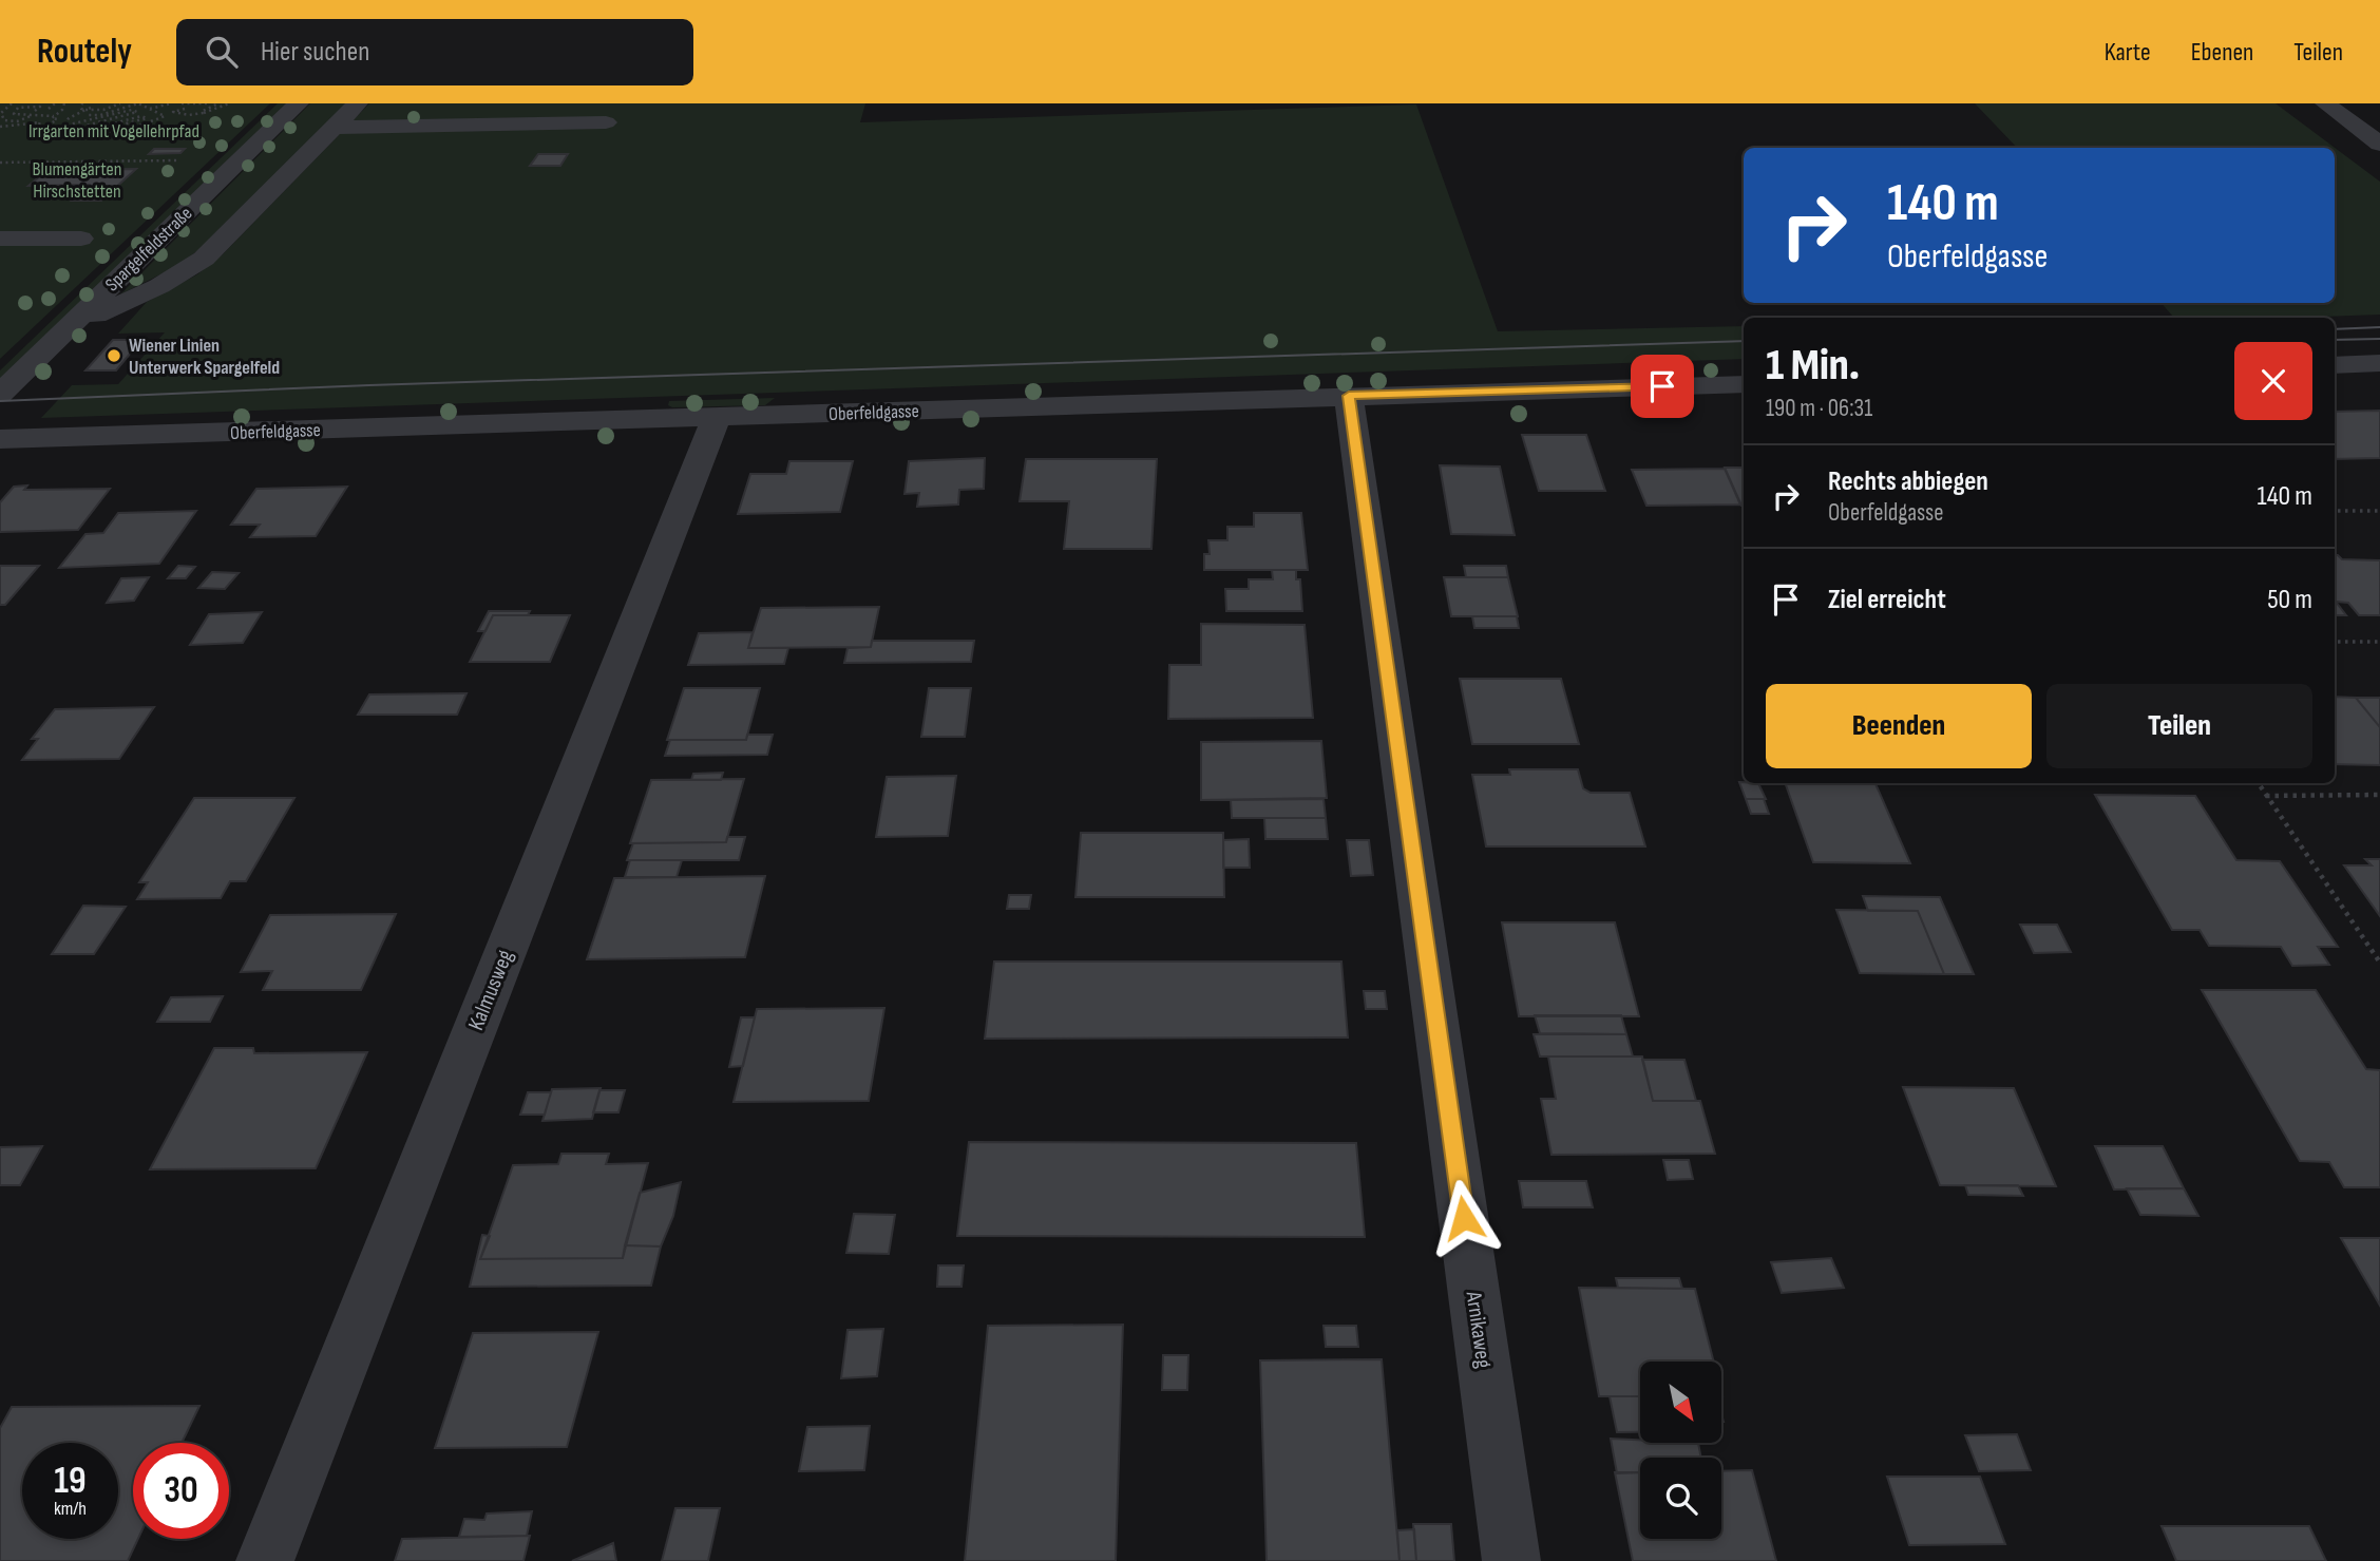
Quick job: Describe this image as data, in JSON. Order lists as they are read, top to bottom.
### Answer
{
  "streets": {
    "street": [
      "Spargelfeldstraße",
      "Oberfeldgasse",
      "Kalmusweg",
      "Arnikaweg"
    ]
  },
  "crossings": [
    ["Oberfeldgasse", "Kalmusweg"],
    ["Oberfeldgasse", "Arnikaweg"]
  ],
  "parks": ["Irrgarten mit Vogellehrpfad", "Blumengärten Hirschstetten"],
  "places": ["Wiener Linien Unterwerk Spargelfeld"],
  "north": "bottom right",
  "page": {
    "header": "Routely",
    "search": "Hier suchen",
    "nav": ["Karte", "Ebenen", "Teilen"],
    "turn": ["140 m", "Oberfeldgasse"],
    "heading": ["1 Min.", "190 m · 06:31"],
    "list": [
      {
        "name": "Rechts abbiegen",
        "note": "Oberfeldgasse",
        "value": "140 m"
      },
      {
        "name": "Ziel erreicht",
        "value": "50 m"
      }
    ],
    "buttons": ["Beenden", "Teilen"],
    "speed": "19 km/h",
    "limit": "30"
  }
}
